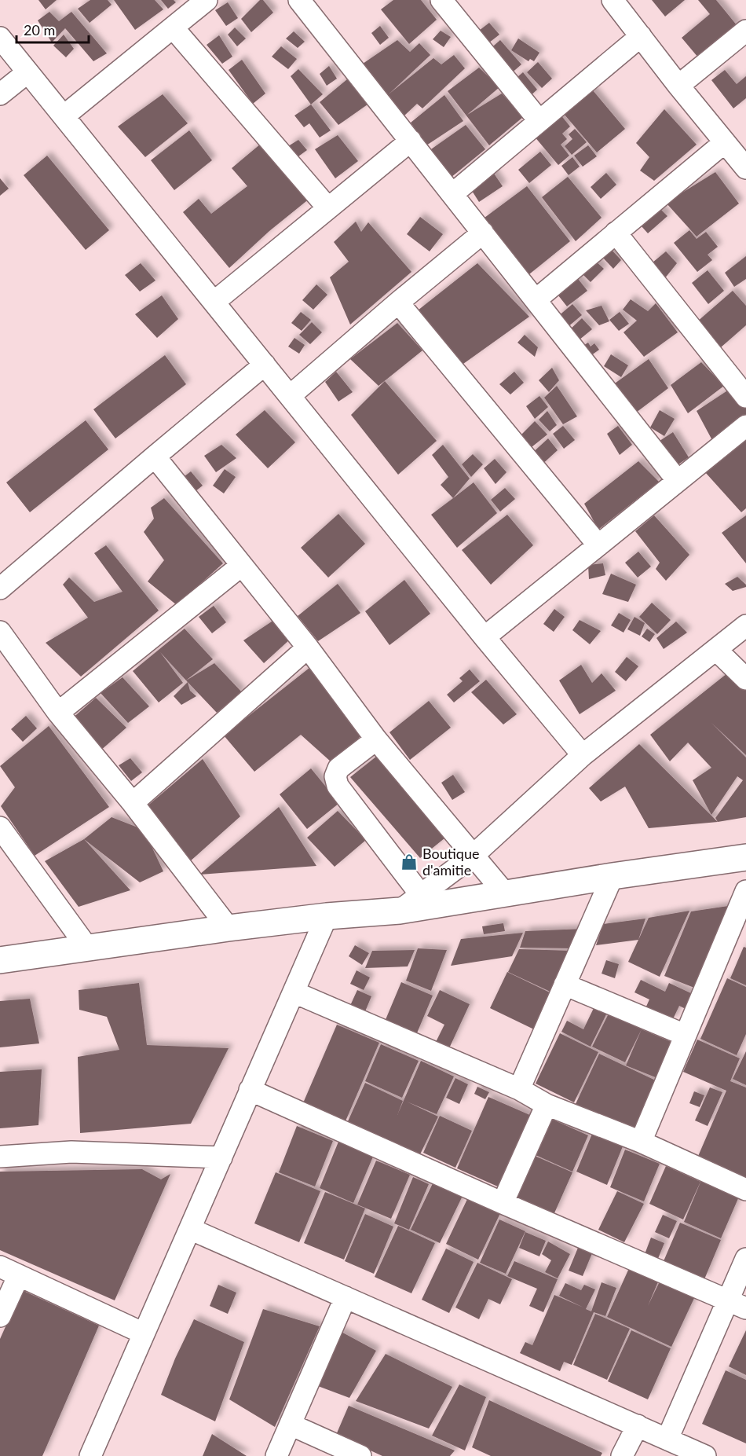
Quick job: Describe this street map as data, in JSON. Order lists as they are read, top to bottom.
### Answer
{
  "places": {
    "shop": ["Boutique d'amitie"]
  },
  "scale_bar": "20 m"
}
